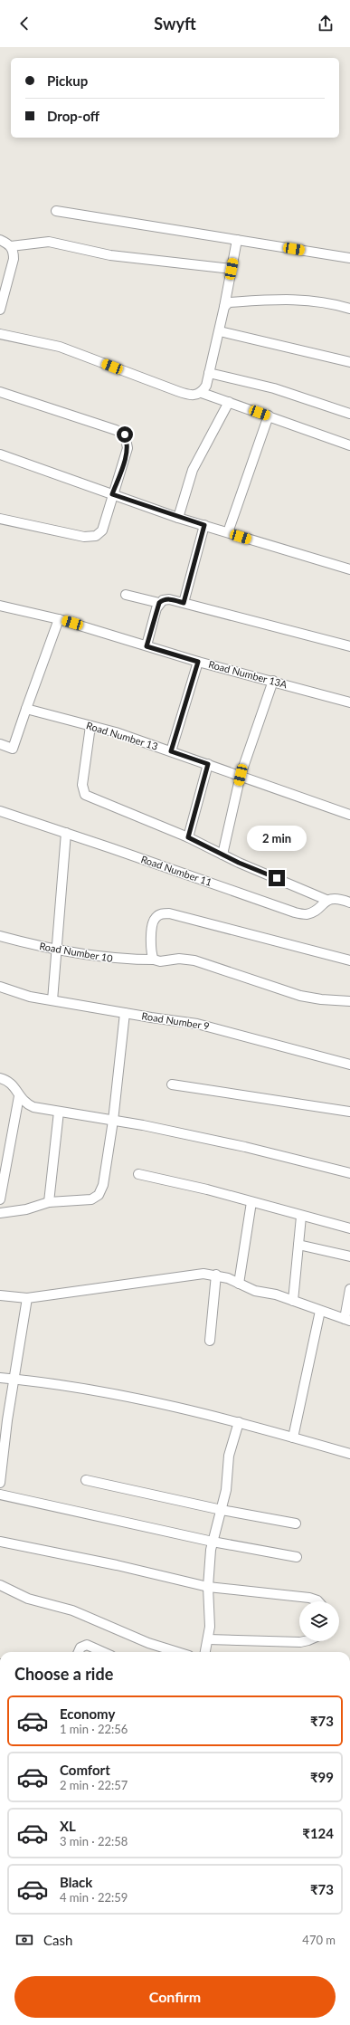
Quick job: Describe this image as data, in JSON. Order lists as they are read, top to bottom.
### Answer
{
  "streets": {
    "street": [
      "Road Number 13A",
      "Road Number 13",
      "Road Number 11",
      "Road Number 10",
      "Road Number 9"
    ]
  },
  "page": {
    "header": "Swyft",
    "banner": ["Pickup", "Drop-off"],
    "bubble": "2 min",
    "heading": "Choose a ride",
    "list": [
      {
        "name": "Economy",
        "note": "1 min · 22:56",
        "value": "₹73"
      },
      {
        "name": "Comfort",
        "note": "2 min · 22:57",
        "value": "₹99"
      },
      {
        "name": "XL",
        "note": "3 min · 22:58",
        "value": "₹124"
      },
      {
        "name": "Black",
        "note": "4 min · 22:59",
        "value": "₹73"
      }
    ],
    "pay": ["Cash", "470 m"],
    "buttons": "Confirm"
  }
}
